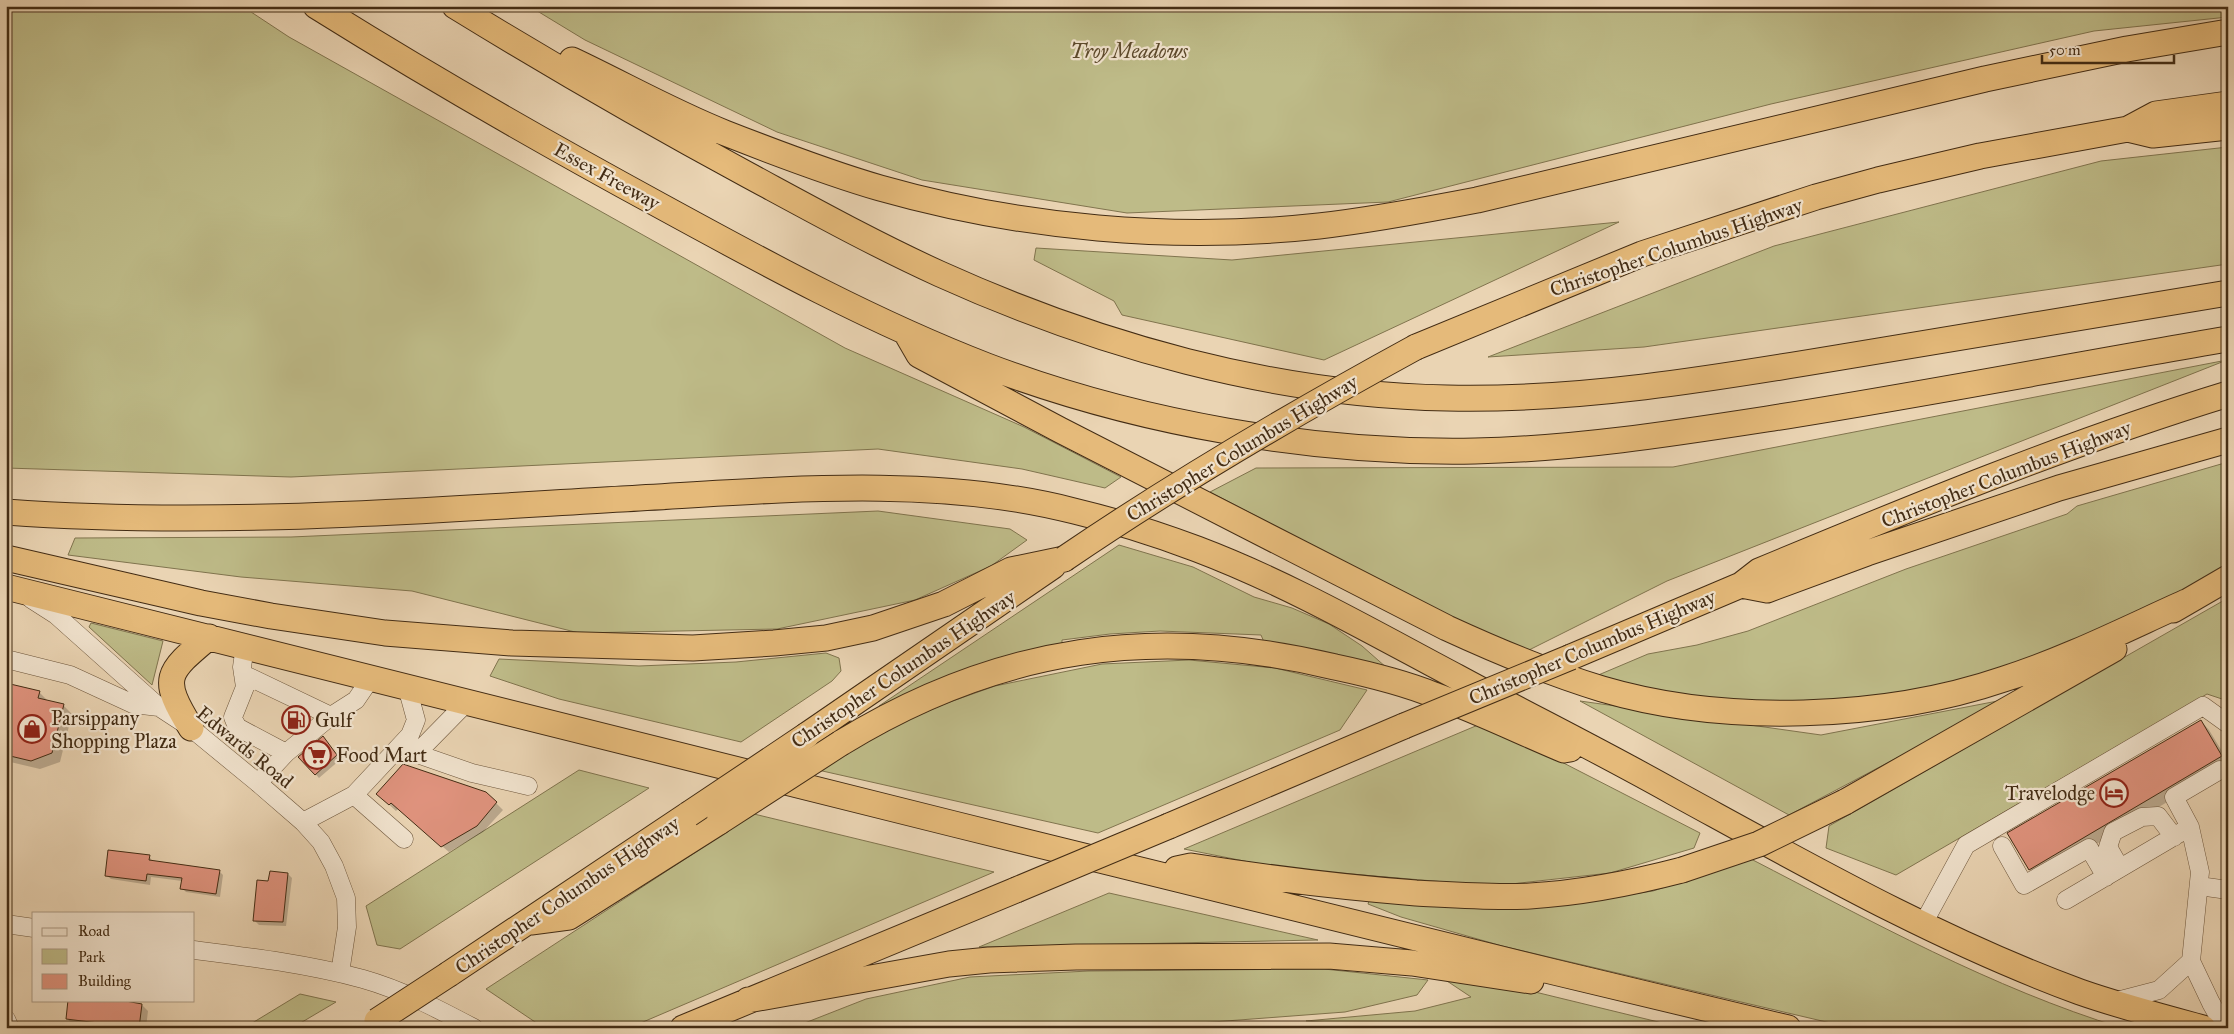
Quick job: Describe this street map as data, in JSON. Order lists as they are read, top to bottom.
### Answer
{
  "streets": {
    "highway": ["Essex Freeway", "Christopher Columbus Highway"],
    "street": ["Edwards Road"]
  },
  "parks": ["Troy Meadows"],
  "places": {
    "fuel station": ["Gulf"],
    "shop": ["Parsippany Shopping Plaza"],
    "supermarket": ["Food Mart"],
    "hotel": ["Travelodge"]
  },
  "legend": ["Road", "Park", "Building"],
  "scale_bar": "50 m"
}
